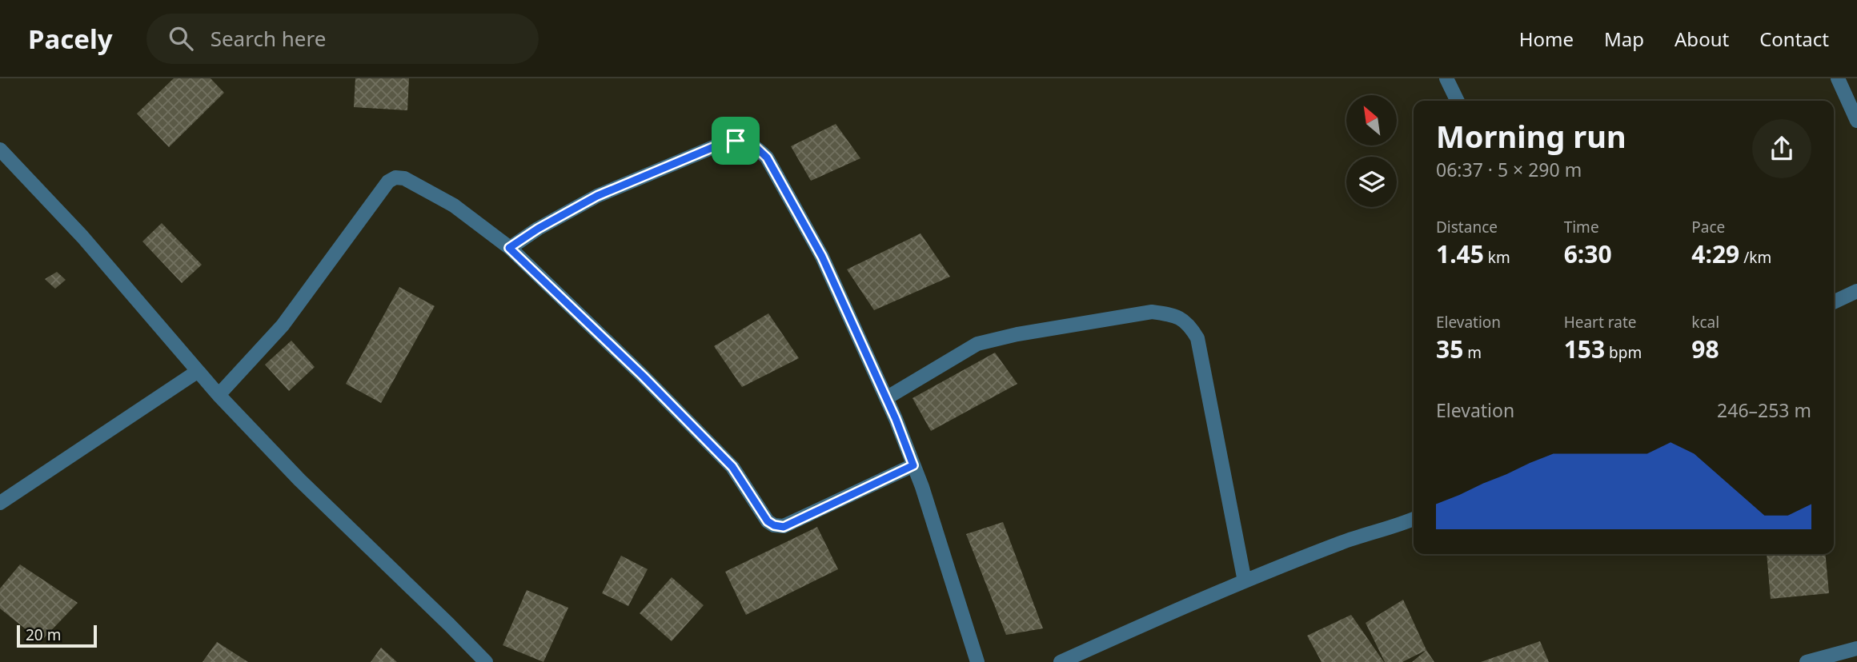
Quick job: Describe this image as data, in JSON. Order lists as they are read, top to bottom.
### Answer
{
  "scale_bar": "20 m",
  "north": "top left",
  "page": {
    "header": "Pacely",
    "search": "Search here",
    "nav": [
      "Home",
      "Map",
      "About",
      "Contact"
    ],
    "heading": ["Morning run", "06:37 · 5 × 290 m"],
    "stats": [
      ["Distance", "1.45 km"],
      ["Time", "6:30"],
      ["Pace", "4:29 /km"],
      ["Elevation", "35 m"],
      ["Heart rate", "153 bpm"],
      ["kcal", "98"]
    ],
    "chart": ["Elevation", "246–253 m"],
    "scale": "20 m"
  }
}
